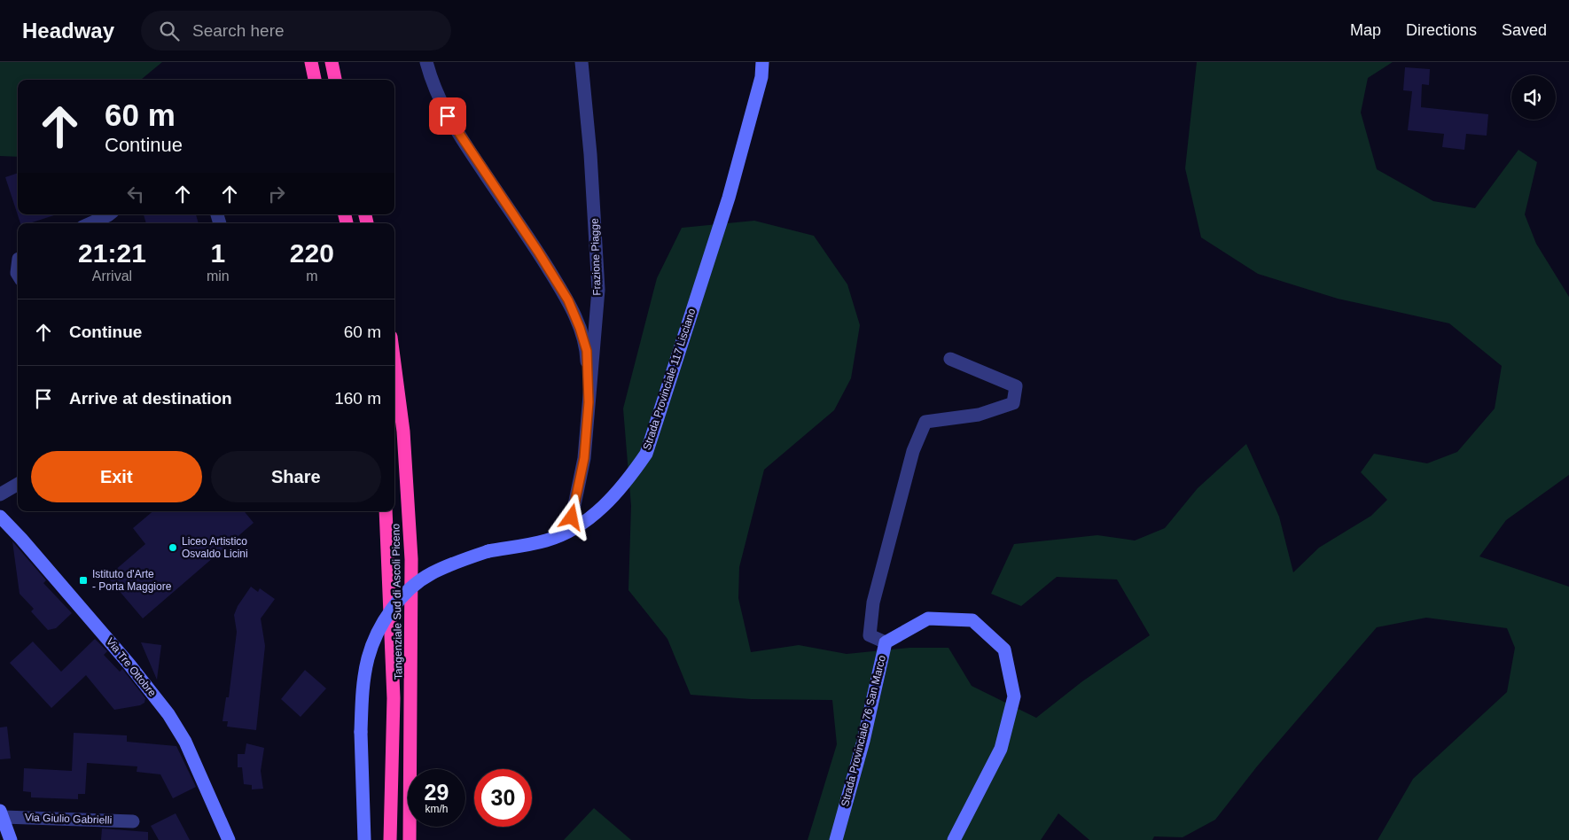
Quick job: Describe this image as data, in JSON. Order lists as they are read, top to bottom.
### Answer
{
  "streets": {
    "highway": ["Tangenziale Sud di Ascoli Piceno"],
    "street": [
      "Frazione Piagge",
      "Strada Provinciale 117 Lisciano",
      "Via Tre Ottobre",
      "Strada Provinciale 76 San Marco",
      "Via Giulio Gabrielli"
    ]
  },
  "crossings": [
    ["Frazione Piagge", "Strada Provinciale 117 Lisciano"]
  ],
  "places": {
    "other": ["Liceo Artistico Osvaldo Licini"],
    "transit": ["Istituto d'Arte - Porta Maggiore"]
  },
  "page": {
    "header": "Headway",
    "search": "Search here",
    "nav": ["Map", "Directions", "Saved"],
    "turn": ["60 m", "Continue"],
    "eta": [
      "21:21",
      "Arrival",
      "1",
      "min",
      "220",
      "m"
    ],
    "list": [
      {
        "name": "Continue",
        "value": "60 m"
      },
      {
        "name": "Arrive at destination",
        "value": "160 m"
      }
    ],
    "buttons": ["Exit", "Share"],
    "speed": "29 km/h",
    "limit": "30"
  }
}
